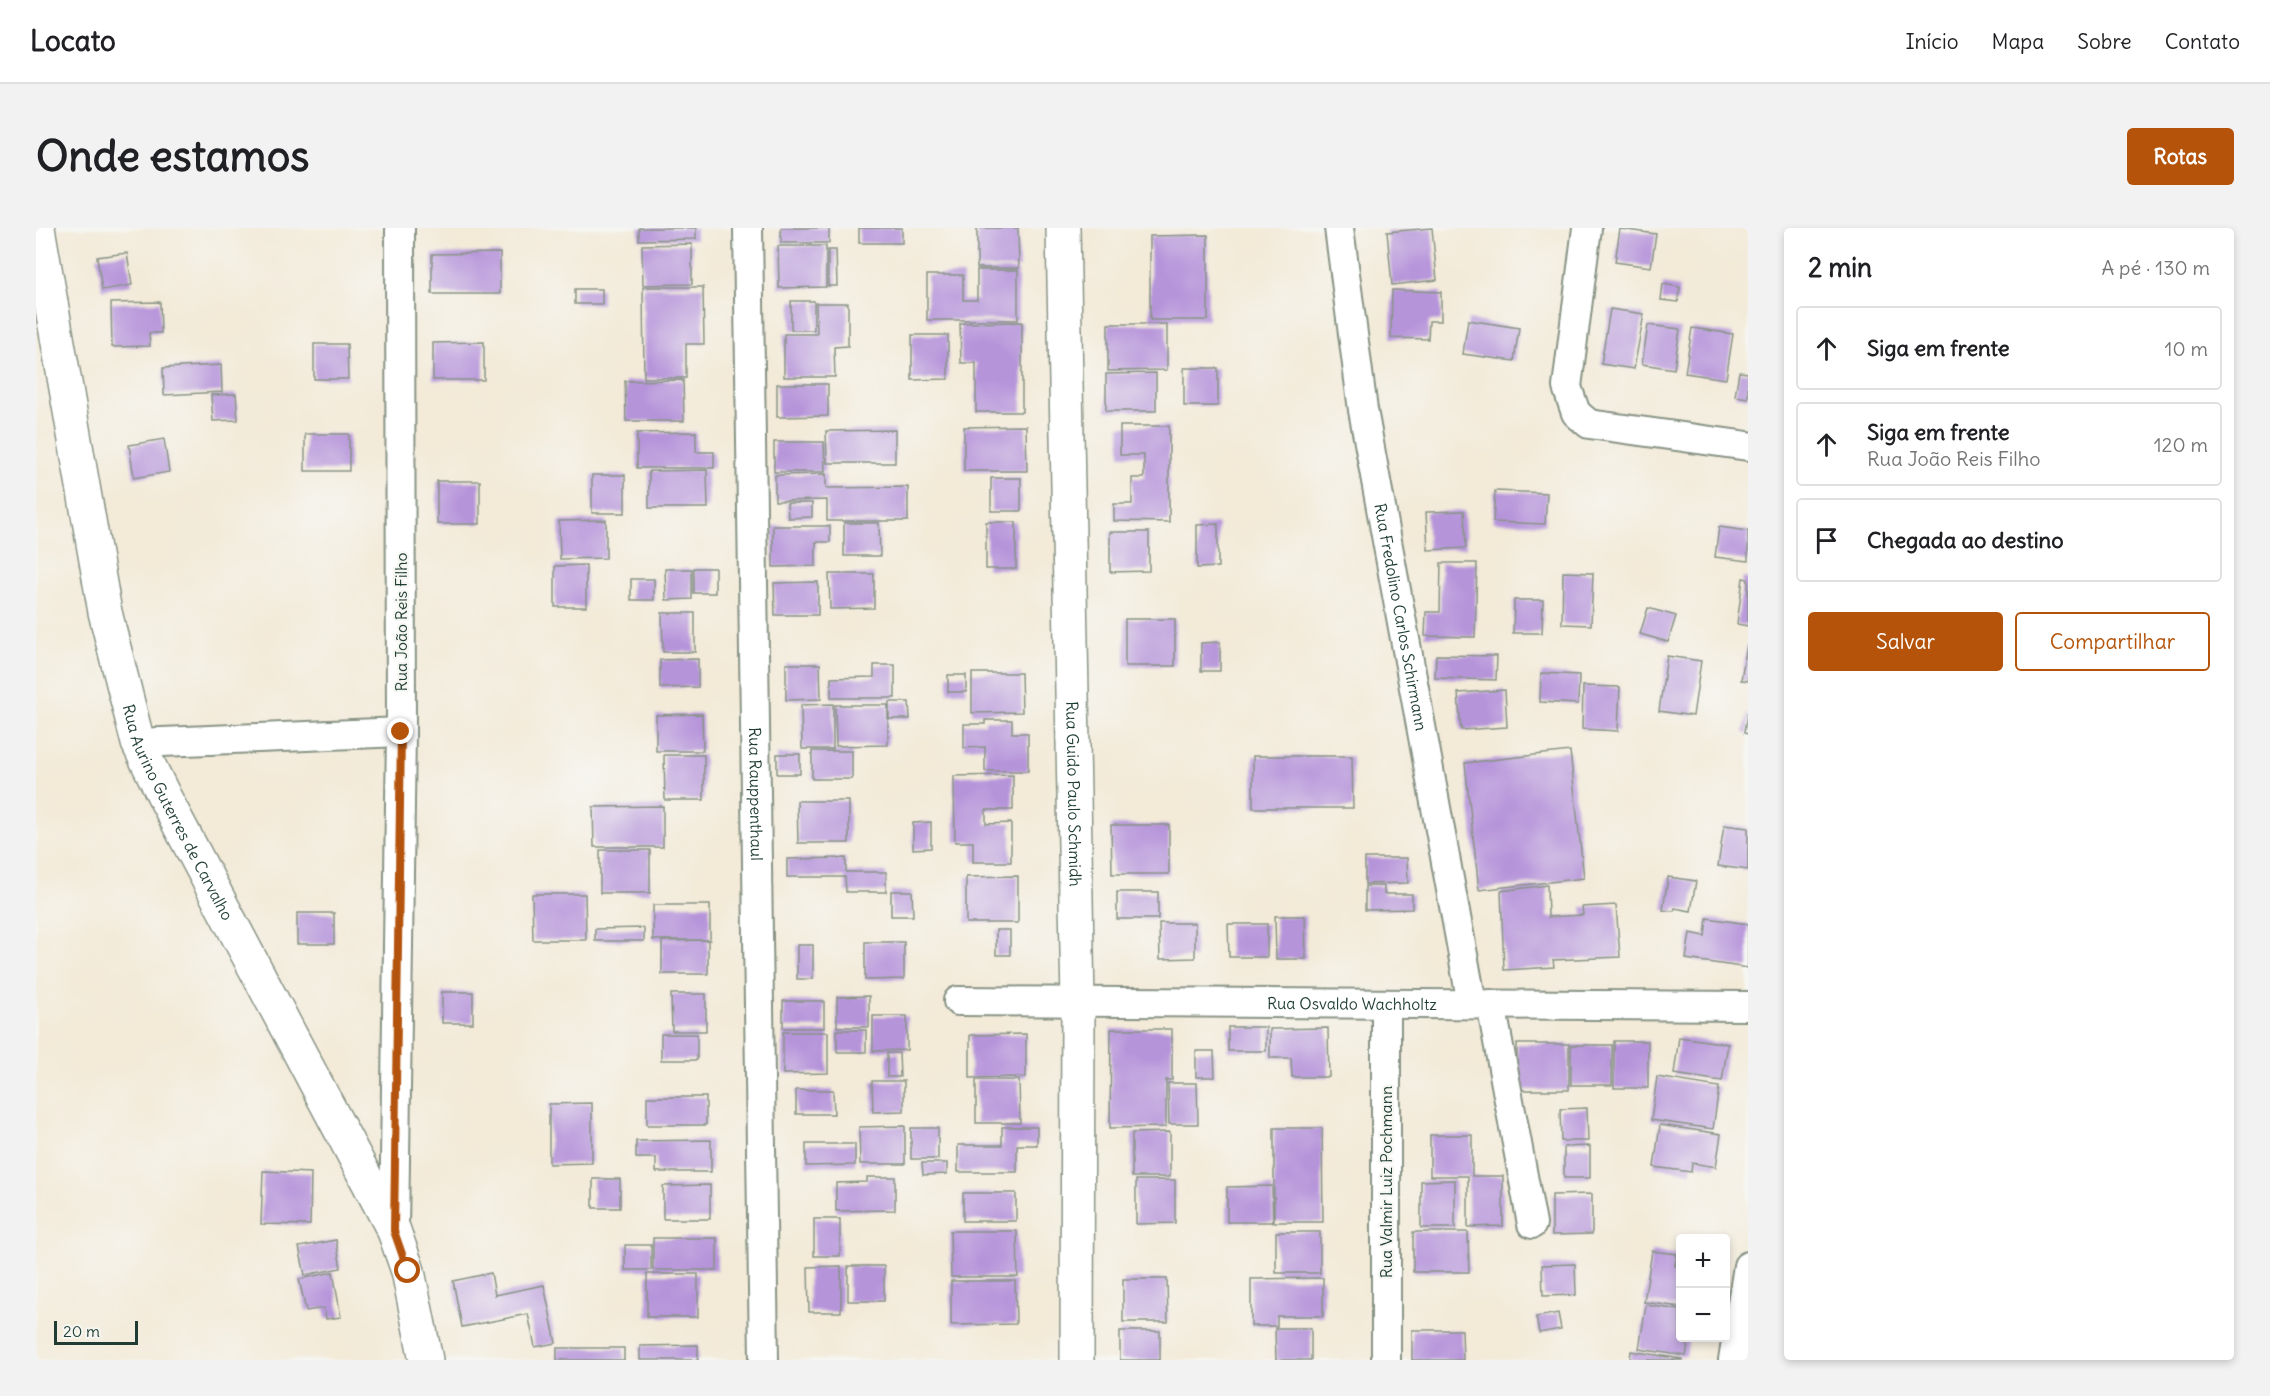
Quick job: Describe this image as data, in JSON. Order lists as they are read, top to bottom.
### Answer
{
  "streets": {
    "street": [
      "Rua Fredolino Carlos Schirmann",
      "Rua João Reis Filho",
      "Rua Rauppenthaul",
      "Rua Guido Paulo Schmidh",
      "Rua Aurino Guterres de Carvalho",
      "Rua Osvaldo Wachholtz",
      "Rua Valmir Luiz Pochmann"
    ]
  },
  "crossings": [
    ["Rua Fredolino Carlos Schirmann", "Rua Osvaldo Wachholtz"],
    ["Rua João Reis Filho", "Rua Aurino Guterres de Carvalho"],
    ["Rua Guido Paulo Schmidh", "Rua Osvaldo Wachholtz"],
    ["Rua Osvaldo Wachholtz", "Rua Valmir Luiz Pochmann"]
  ],
  "scale_bar": "20 m",
  "page": {
    "header": "Locato",
    "nav": [
      "Início",
      "Mapa",
      "Sobre",
      "Contato"
    ],
    "buttons": [
      "Rotas",
      ["Salvar", "Compartilhar"]
    ],
    "title": "Onde estamos",
    "heading": ["2 min", "A pé · 130 m"],
    "list": [
      ["Siga em frente", "10 m"],
      ["Siga em frente", "Rua João Reis Filho", "120 m"],
      "Chegada ao destino"
    ],
    "map_buttons": ["+", "−"],
    "scale": "20 m"
  }
}
